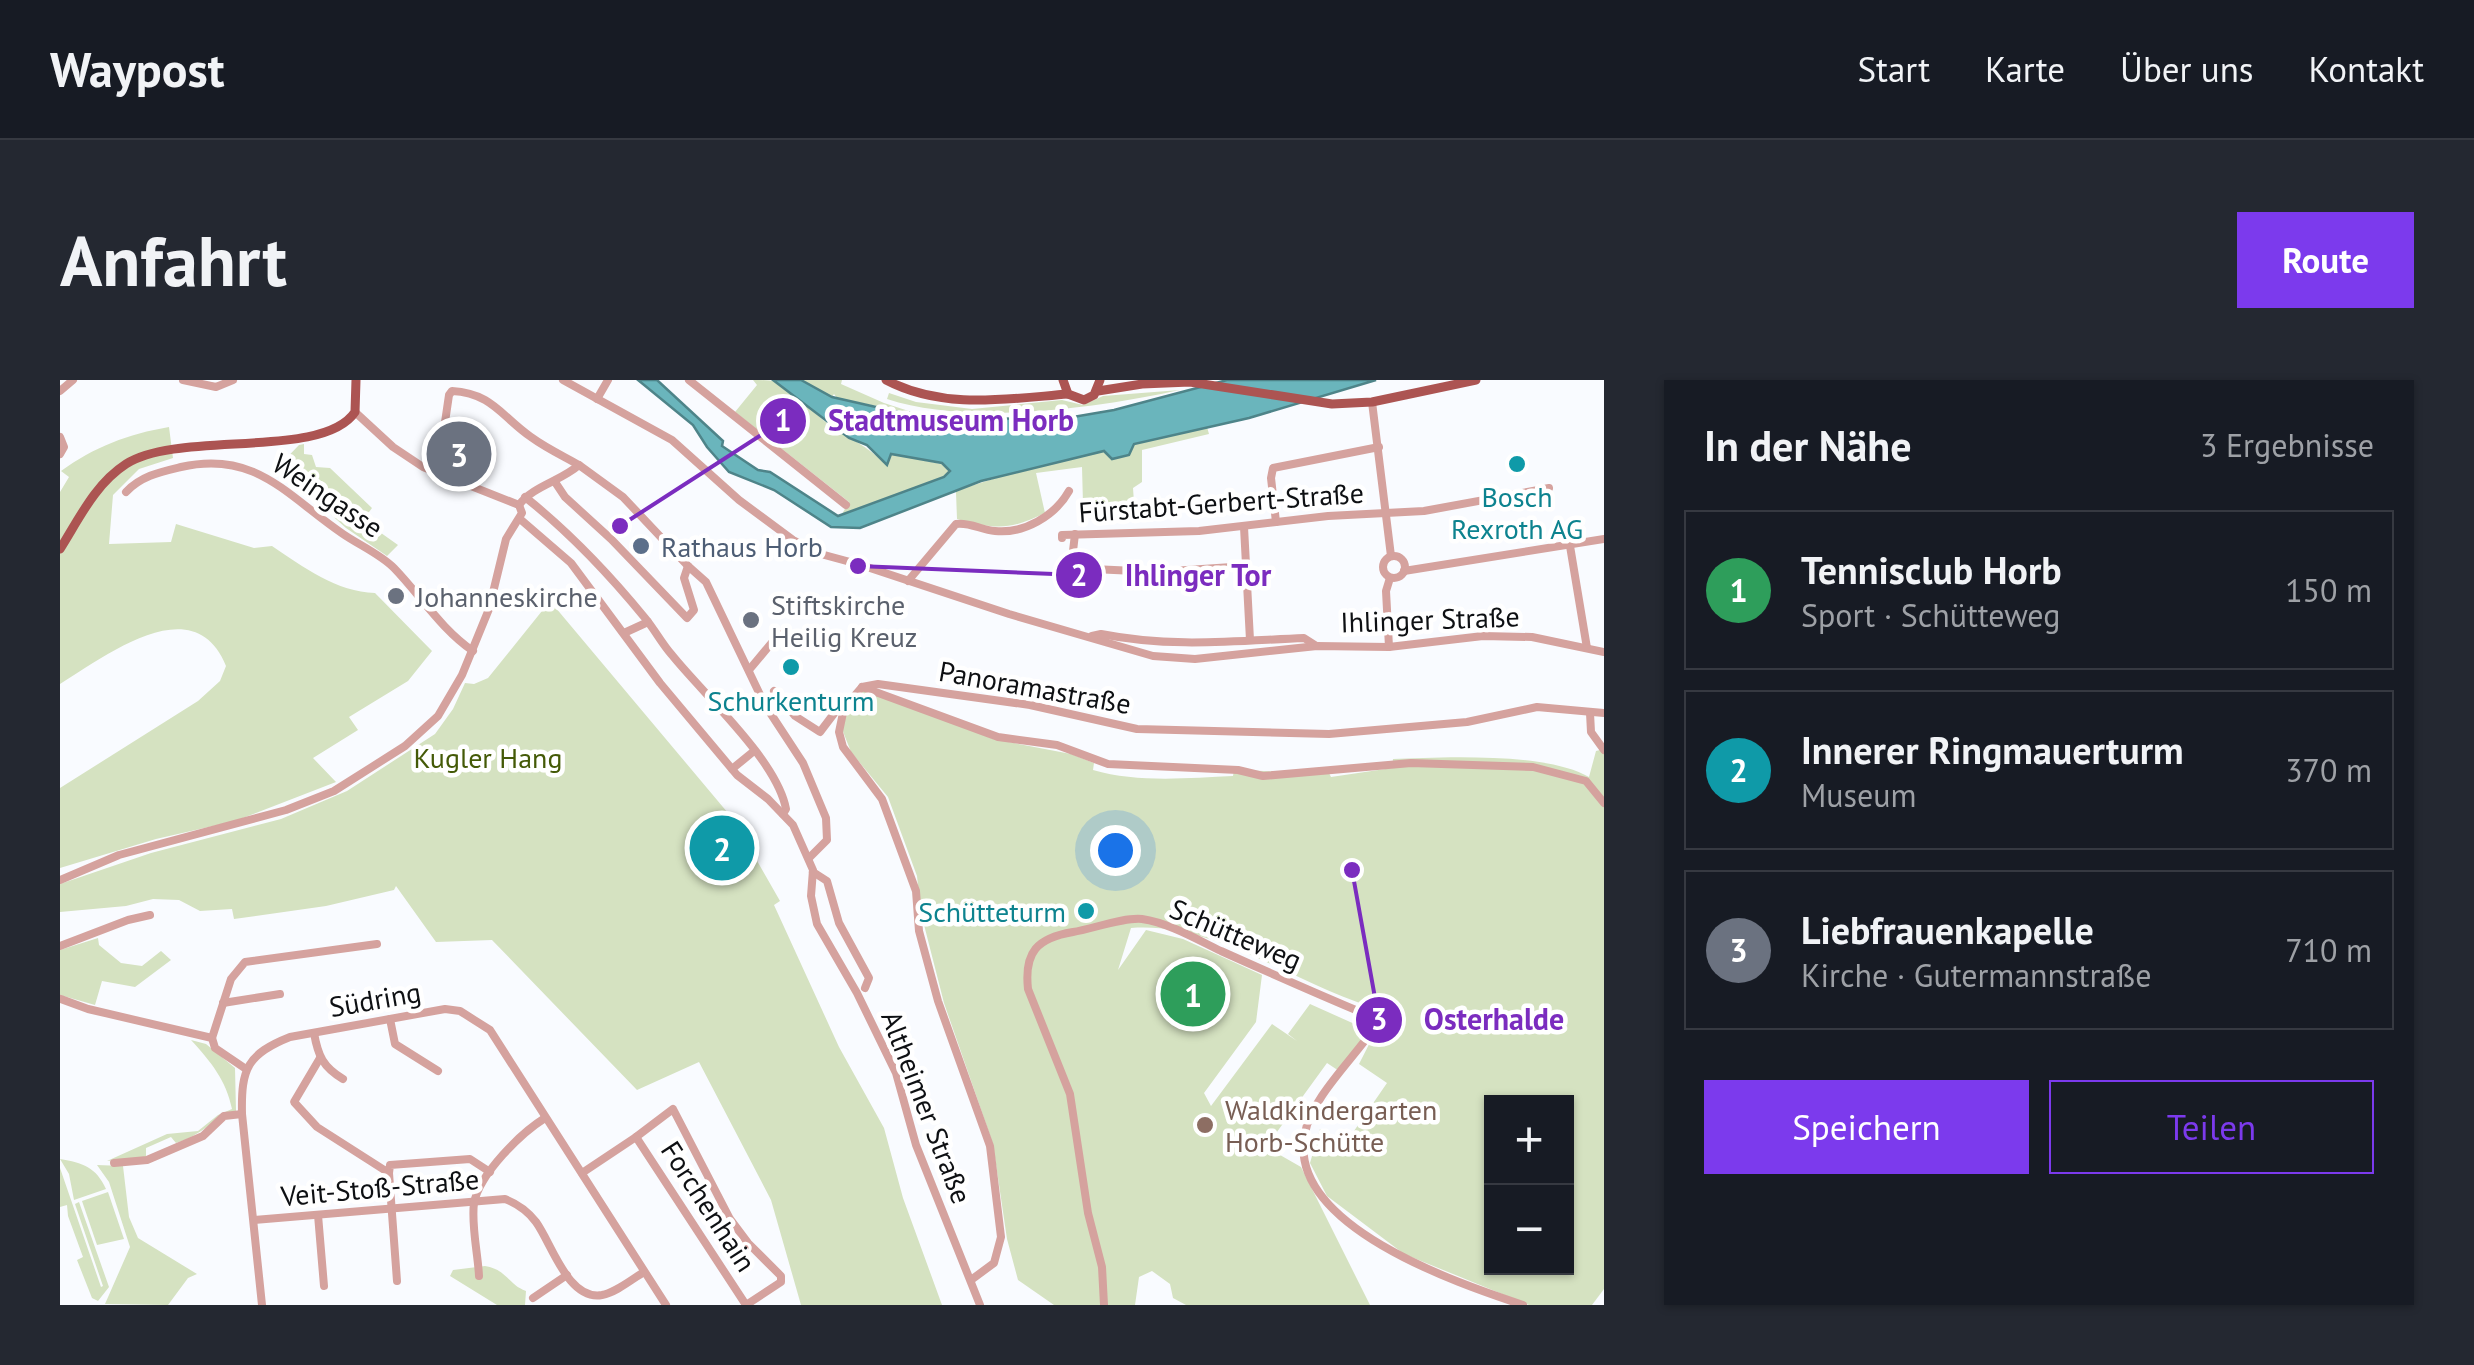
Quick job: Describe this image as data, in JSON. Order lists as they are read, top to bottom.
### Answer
{
  "streets": {
    "street": [
      "Weingasse",
      "Fürstabt-Gerbert-Straße",
      "Ihlinger Straße",
      "Panoramastraße",
      "Schütteweg",
      "Südring",
      "Altheimer Straße",
      "Veit-Stoß-Straße",
      "Forchenhain"
    ]
  },
  "crossings": [
    ["Fürstabt-Gerbert-Straße", "Ihlinger Straße"],
    ["Südring", "Forchenhain"]
  ],
  "parks": ["Kugler Hang"],
  "places": [
    "Bosch Rexroth AG",
    "Stadtmuseum Horb",
    "Rathaus Horb",
    "Ihlinger Tor",
    "Johanneskirche",
    "Stiftskirche Heilig Kreuz",
    "Schurkenturm",
    "Osterhalde",
    "Schütteturm",
    "Waldkindergarten Horb-Schütte"
  ],
  "page": {
    "header": "Waypost",
    "nav": [
      "Start",
      "Karte",
      "Über uns",
      "Kontakt"
    ],
    "buttons": [
      "Route",
      ["Speichern", "Teilen"]
    ],
    "title": "Anfahrt",
    "heading": ["In der Nähe", "3 Ergebnisse"],
    "pins": ["3", "2", "1"],
    "list": [
      {
        "mark": "1",
        "name": "Tennisclub Horb",
        "note": "Sport · Schütteweg",
        "value": "150 m"
      },
      {
        "mark": "2",
        "name": "Innerer Ringmauerturm",
        "note": "Museum",
        "value": "370 m"
      },
      {
        "mark": "3",
        "name": "Liebfrauenkapelle",
        "note": "Kirche · Gutermannstraße",
        "value": "710 m"
      }
    ],
    "map_buttons": ["+", "−"]
  }
}
